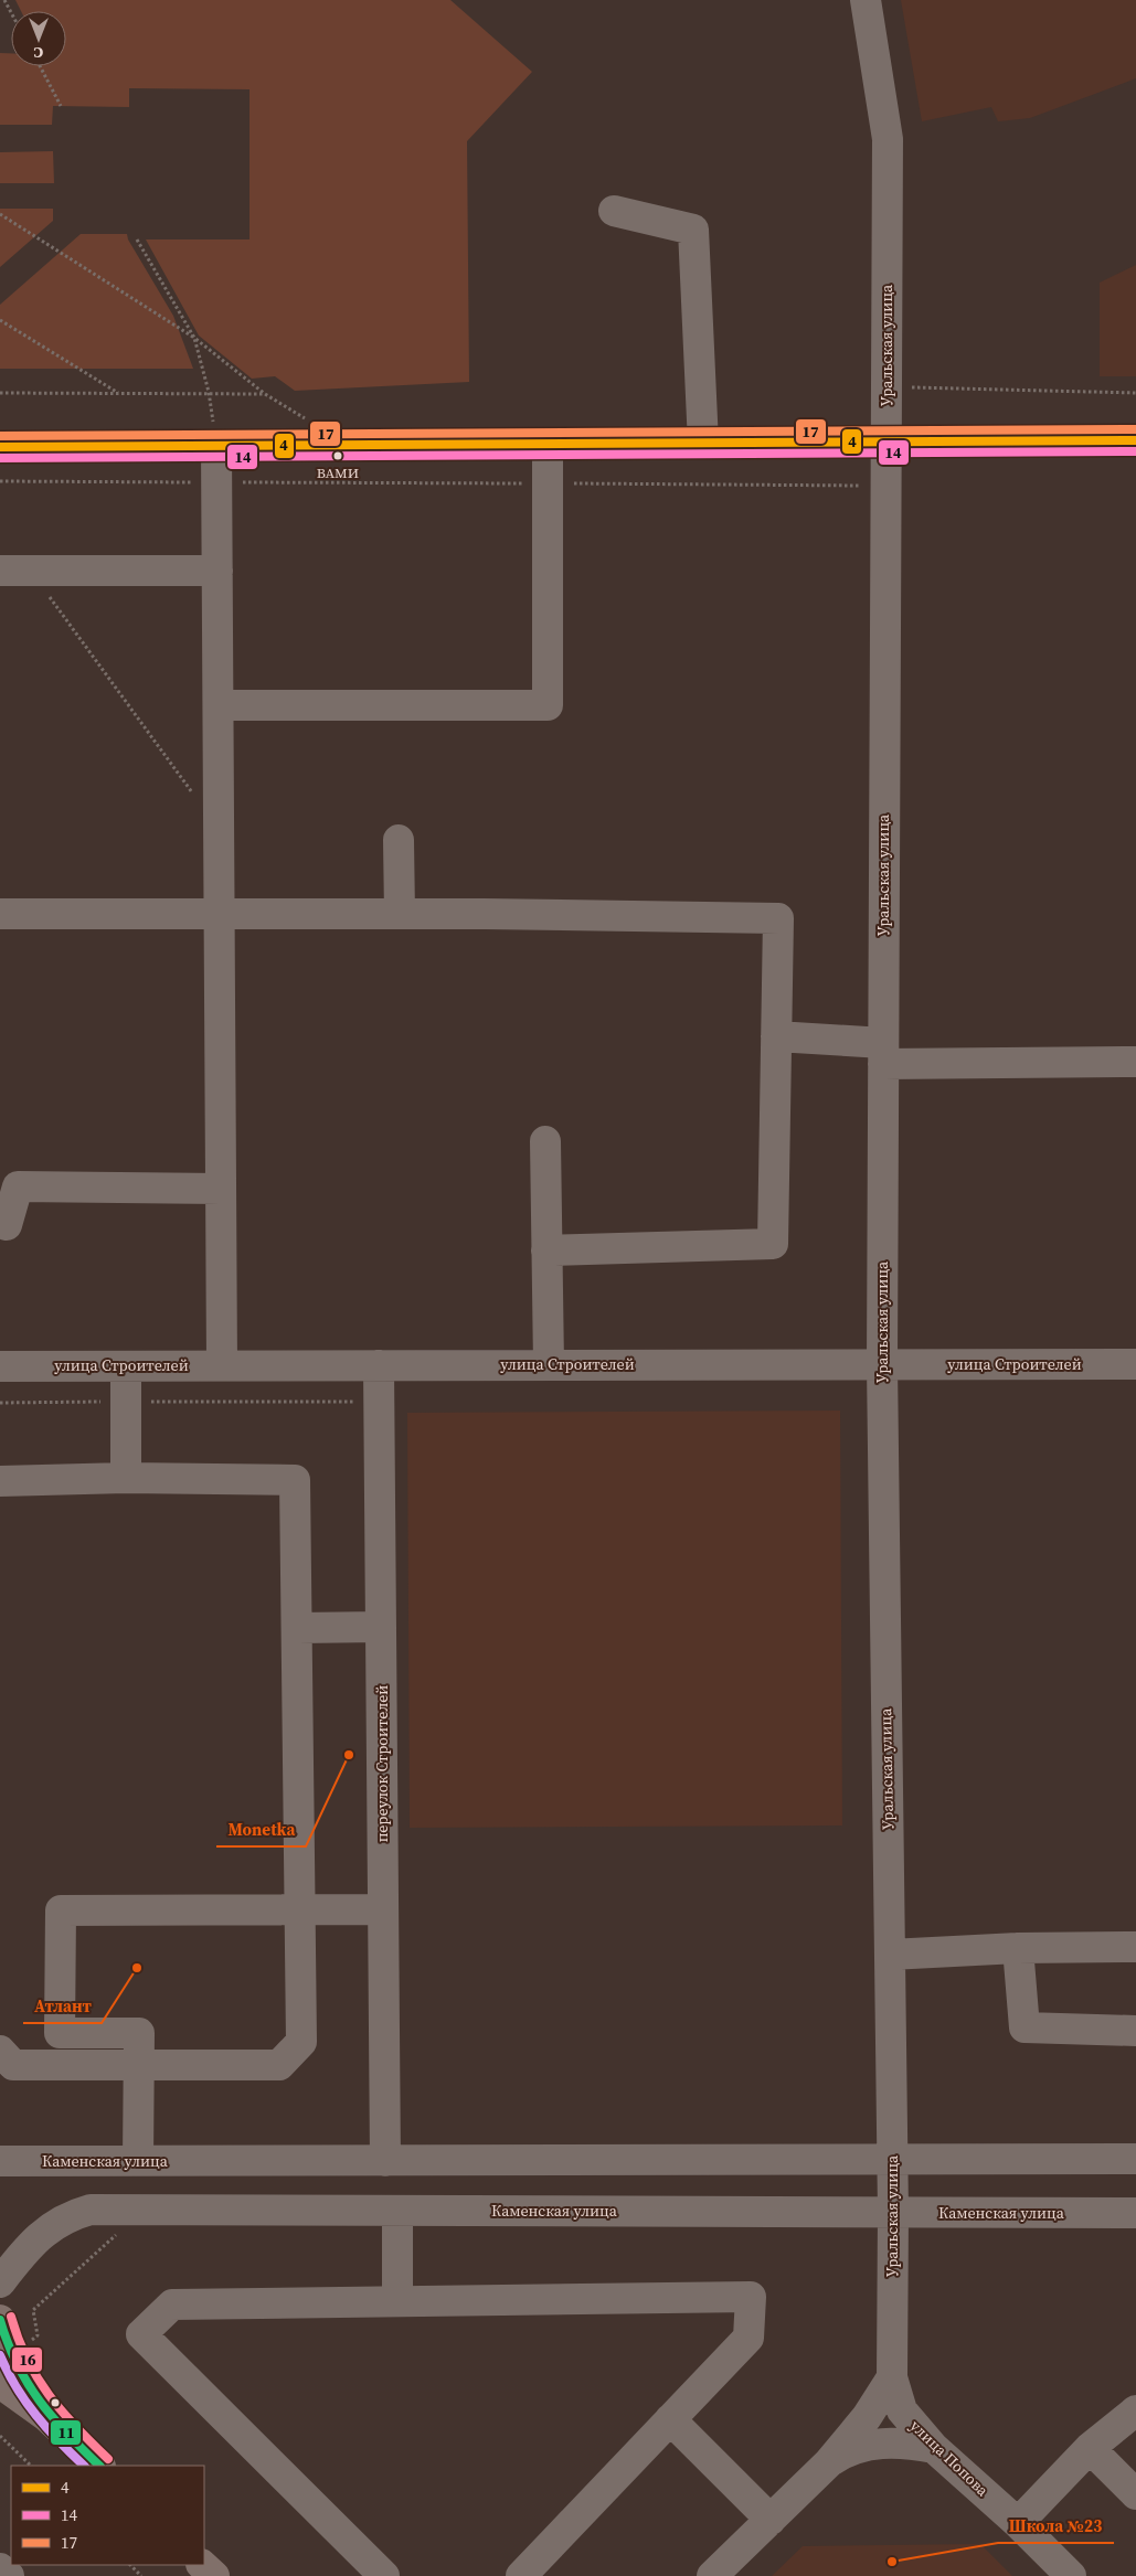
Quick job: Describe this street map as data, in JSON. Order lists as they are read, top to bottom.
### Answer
{
  "streets": {
    "street": [
      "Уральская улица",
      "улица Строителей",
      "переулок Строителей",
      "Каменская улица",
      "улица Попова"
    ]
  },
  "crossings": [
    ["Уральская улица", "улица Строителей"],
    ["Уральская улица", "Каменская улица"],
    ["Уральская улица", "улица Попова"],
    ["улица Строителей", "переулок Строителей"],
    ["переулок Строителей", "Каменская улица"]
  ],
  "places": [
    "ВАМИ",
    "Monetka",
    "Атлант",
    "Школа №23"
  ],
  "lines": [
    "transit line 17",
    "transit line 4",
    "transit line 14",
    "transit line 16",
    "transit line 11"
  ],
  "legend": ["4", "14", "17"],
  "north": "bottom"
}
